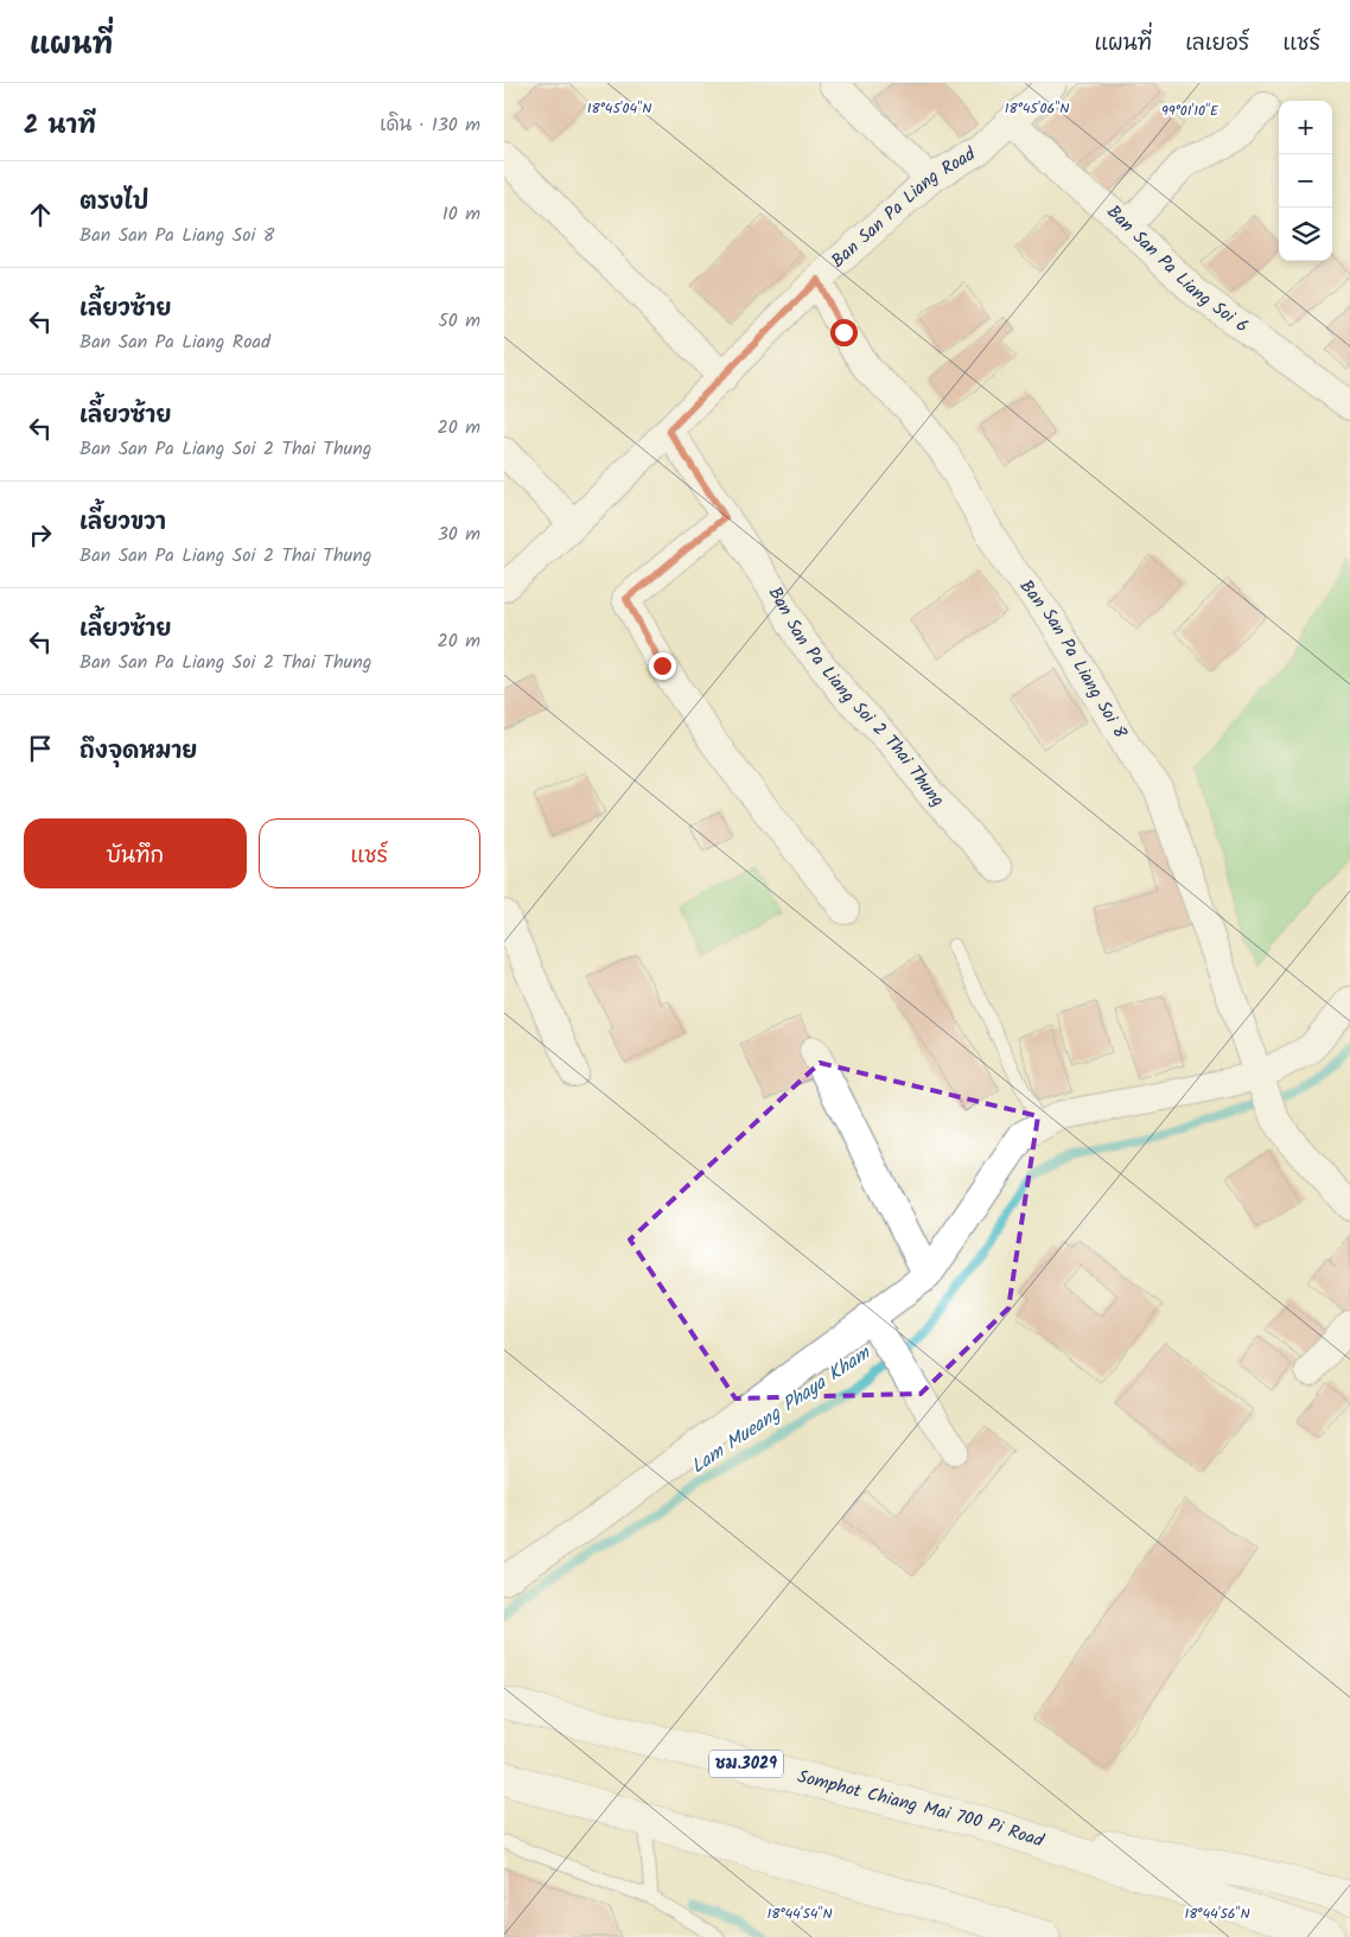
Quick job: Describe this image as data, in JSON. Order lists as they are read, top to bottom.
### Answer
{
  "streets": {
    "main road": ["ชม.3029", "Somphot Chiang Mai 700 Pi Road"],
    "street": [
      "Ban San Pa Liang Road",
      "Ban San Pa Liang Soi 6",
      "Ban San Pa Liang Soi 8",
      "Ban San Pa Liang Soi 2 Thai Thung"
    ]
  },
  "crossings": [
    ["Ban San Pa Liang Road", "Ban San Pa Liang Soi 6"],
    ["Ban San Pa Liang Road", "Ban San Pa Liang Soi 8"],
    ["Ban San Pa Liang Road", "Ban San Pa Liang Soi 2 Thai Thung"]
  ],
  "water": ["Lam Mueang Phaya Kham"],
  "page": {
    "header": "แผนที่",
    "nav": ["แผนที่", "เลเยอร์", "แชร์"],
    "heading": ["2 นาที", "เดิน · 130 m"],
    "map_buttons": ["+", "−"],
    "list": [
      ["ตรงไป", "Ban San Pa Liang Soi 8", "10 m"],
      ["เลี้ยวซ้าย", "Ban San Pa Liang Road", "50 m"],
      ["เลี้ยวซ้าย", "Ban San Pa Liang Soi 2 Thai Thung", "20 m"],
      ["เลี้ยวขวา", "Ban San Pa Liang Soi 2 Thai Thung", "30 m"],
      ["เลี้ยวซ้าย", "Ban San Pa Liang Soi 2 Thai Thung", "20 m"],
      "ถึงจุดหมาย"
    ],
    "buttons": ["บันทึก", "แชร์"]
  },
  "coordinates": [
    "18°45'04\"N",
    "18°45'06\"N",
    "99°01'10\"E",
    "18°44'54\"N",
    "18°44'56\"N"
  ]
}
